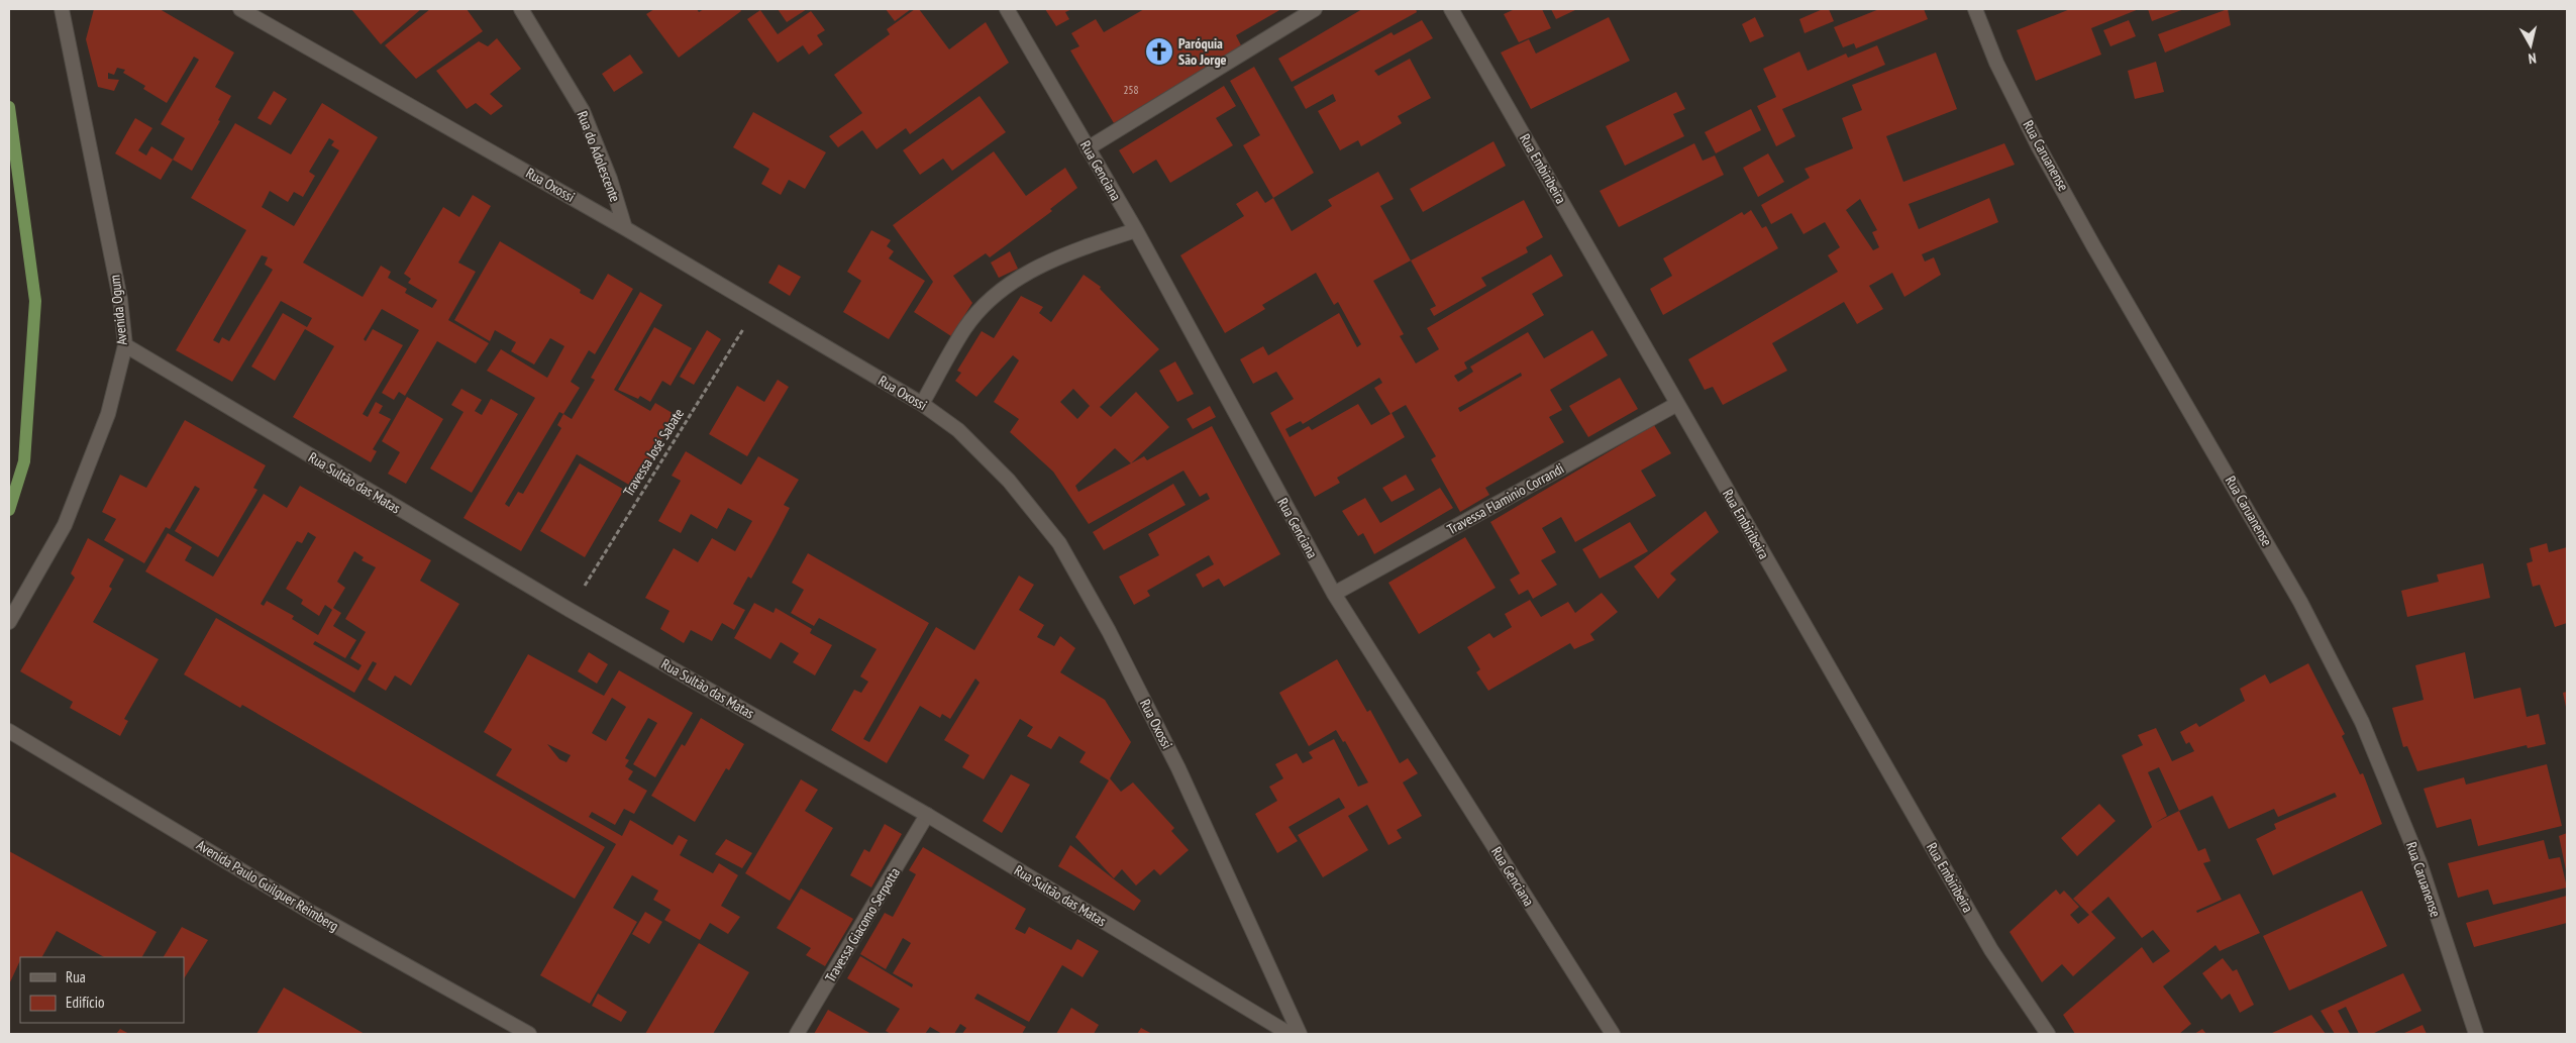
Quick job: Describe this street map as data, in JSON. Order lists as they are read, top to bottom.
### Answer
{
  "streets": {
    "street": [
      "Rua Caruanense",
      "Rua do Adolescente",
      "Rua Embiribeira",
      "Rua Genciana",
      "Rua Oxossi",
      "Avenida Ogum",
      "Rua Sultão das Matas",
      "Travessa Flaminio Corrandi",
      "Avenida Paulo Guilguer Reimberg",
      "Travessa Giacomo Serpotta"
    ],
    "path": ["Travessa José Sabate"]
  },
  "crossings": [
    ["Rua do Adolescente", "Rua Oxossi"],
    ["Rua Embiribeira", "Travessa Flaminio Corrandi"],
    ["Rua Genciana", "Travessa Flaminio Corrandi"],
    ["Rua Oxossi", "Travessa José Sabate"],
    ["Avenida Ogum", "Rua Sultão das Matas"],
    ["Travessa José Sabate", "Rua Sultão das Matas"],
    ["Rua Sultão das Matas", "Travessa Giacomo Serpotta"]
  ],
  "places": {
    "church": ["Paróquia São Jorge"]
  },
  "house_numbers": ["258"],
  "legend": ["Rua", "Edifício"],
  "north": "bottom"
}
